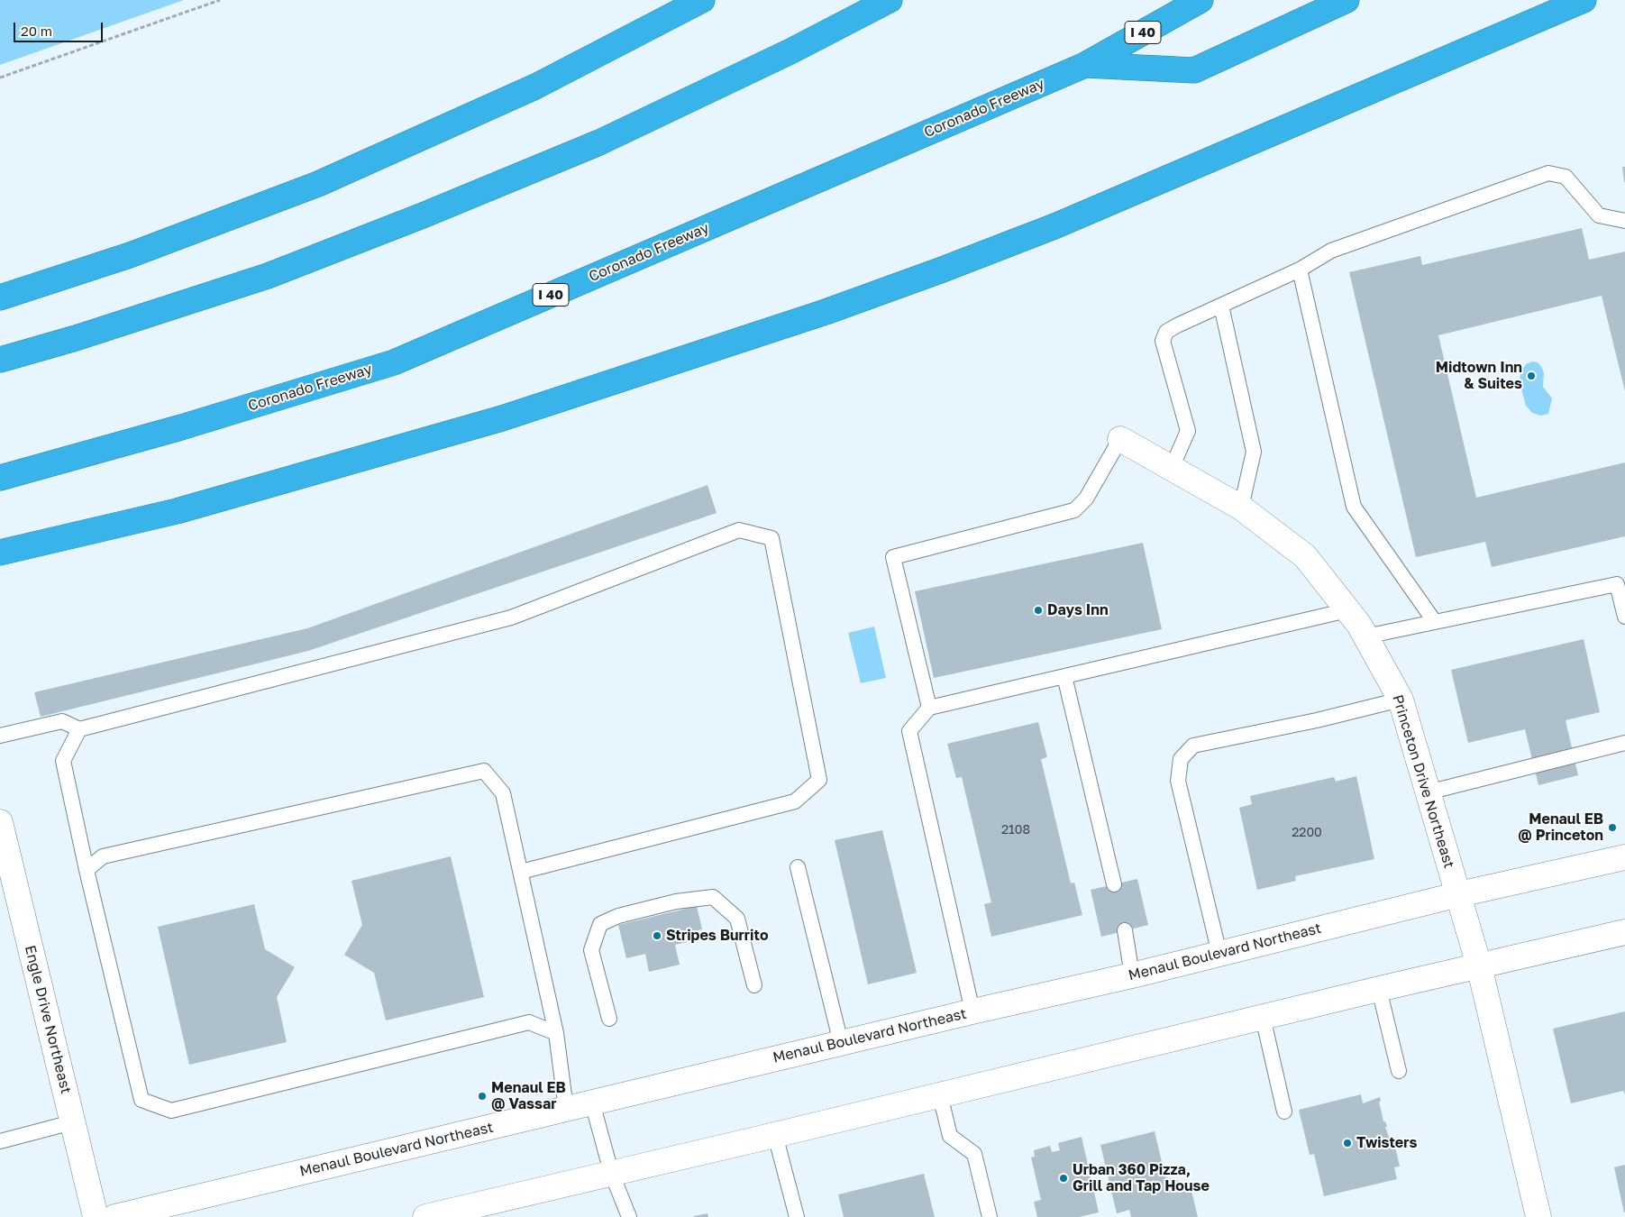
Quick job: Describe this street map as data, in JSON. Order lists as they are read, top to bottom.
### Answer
{
  "streets": {
    "highway": ["I 40", "Coronado Freeway"],
    "main road": ["Princeton Drive Northeast", "Menaul Boulevard Northeast", "Engle Drive Northeast"]
  },
  "crossings": [
    ["Princeton Drive Northeast", "Menaul Boulevard Northeast"]
  ],
  "places": [
    "Midtown Inn & Suites",
    "Days Inn",
    "Menaul EB @ Princeton",
    "Stripes Burrito",
    "Menaul EB @ Vassar",
    "Twisters",
    "Urban 360 Pizza, Grill and Tap House"
  ],
  "house_numbers": ["2108", "2200"],
  "scale_bar": "20 m"
}
